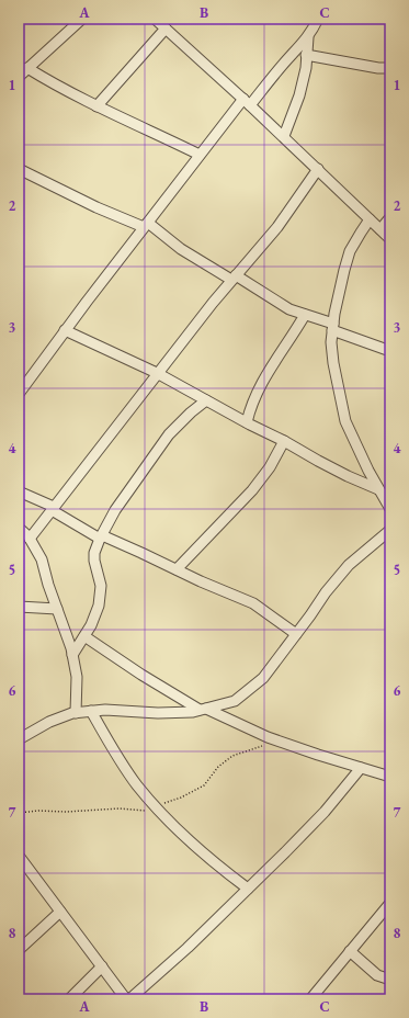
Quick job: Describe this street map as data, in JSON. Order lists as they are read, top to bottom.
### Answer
{
  "grid": {
    "columns": ["A", "B", "C"],
    "rows": [
      "1",
      "2",
      "3",
      "4",
      "5",
      "6",
      "7",
      "8"
    ]
  }
}
